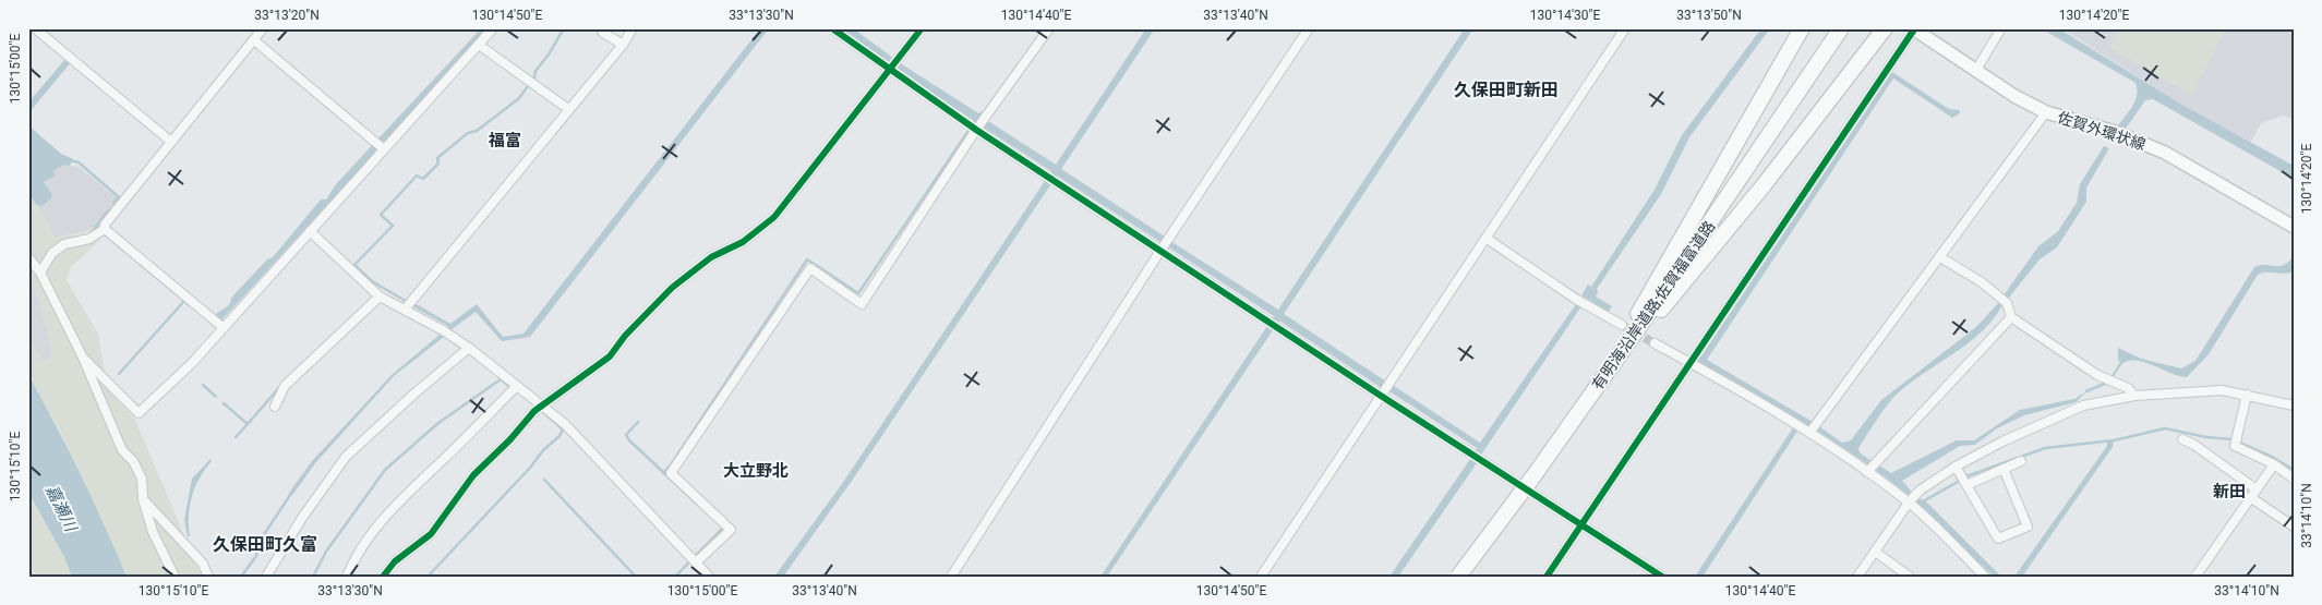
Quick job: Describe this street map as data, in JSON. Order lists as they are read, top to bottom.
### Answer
{
  "streets": {
    "highway": ["有明海沿岸道路;佐賀福富道路"],
    "main road": ["佐賀外環状線"]
  },
  "districts": [
    "久保田町新田",
    "福富",
    "大立野北",
    "新田",
    "久保田町久富"
  ],
  "water": ["嘉瀬川"],
  "coordinates": [
    "33°13'20\"N",
    "130°14'50\"E",
    "33°13'30\"N",
    "130°14'40\"E",
    "33°13'40\"N",
    "130°14'30\"E",
    "33°13'50\"N",
    "130°14'20\"E",
    "130°15'00\"E",
    "130°15'10\"E",
    "33°14'10\"N"
  ]
}
